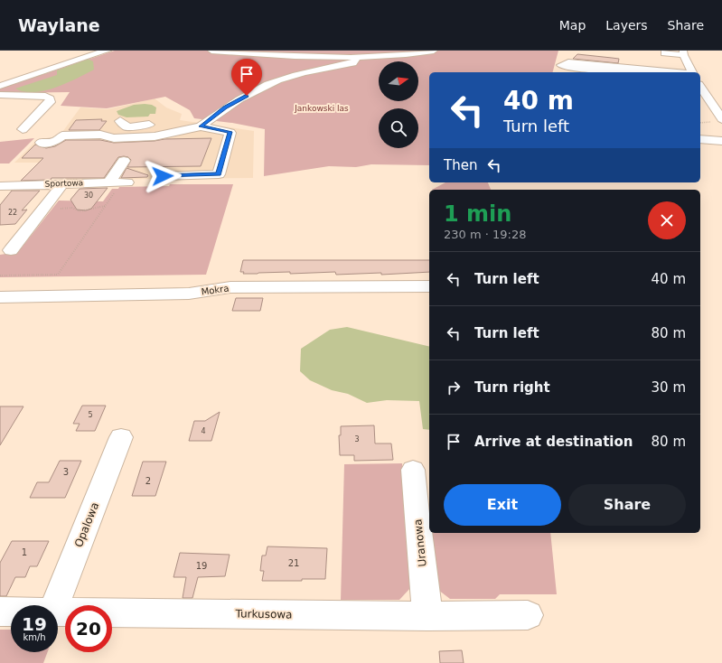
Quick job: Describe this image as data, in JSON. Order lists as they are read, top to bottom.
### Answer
{
  "streets": {
    "street": [
      "Sportowa",
      "Mokra",
      "Opalowa",
      "Uranowa",
      "Turkusowa"
    ]
  },
  "crossings": [
    ["Uranowa", "Turkusowa"]
  ],
  "parks": ["Jankowski las"],
  "house_numbers": [
    "30",
    "22",
    "5",
    "4",
    "3",
    "3",
    "2",
    "1",
    "21",
    "19"
  ],
  "north": "right",
  "page": {
    "header": "Waylane",
    "nav": ["Map", "Layers", "Share"],
    "turn": ["40 m", "Turn left"],
    "then": "Then",
    "heading": ["1 min", "230 m · 19:28"],
    "list": [
      {
        "name": "Turn left",
        "value": "40 m"
      },
      {
        "name": "Turn left",
        "value": "80 m"
      },
      {
        "name": "Turn right",
        "value": "30 m"
      },
      {
        "name": "Arrive at destination",
        "value": "80 m"
      }
    ],
    "buttons": ["Exit", "Share"],
    "speed": "19 km/h",
    "limit": "20"
  }
}
